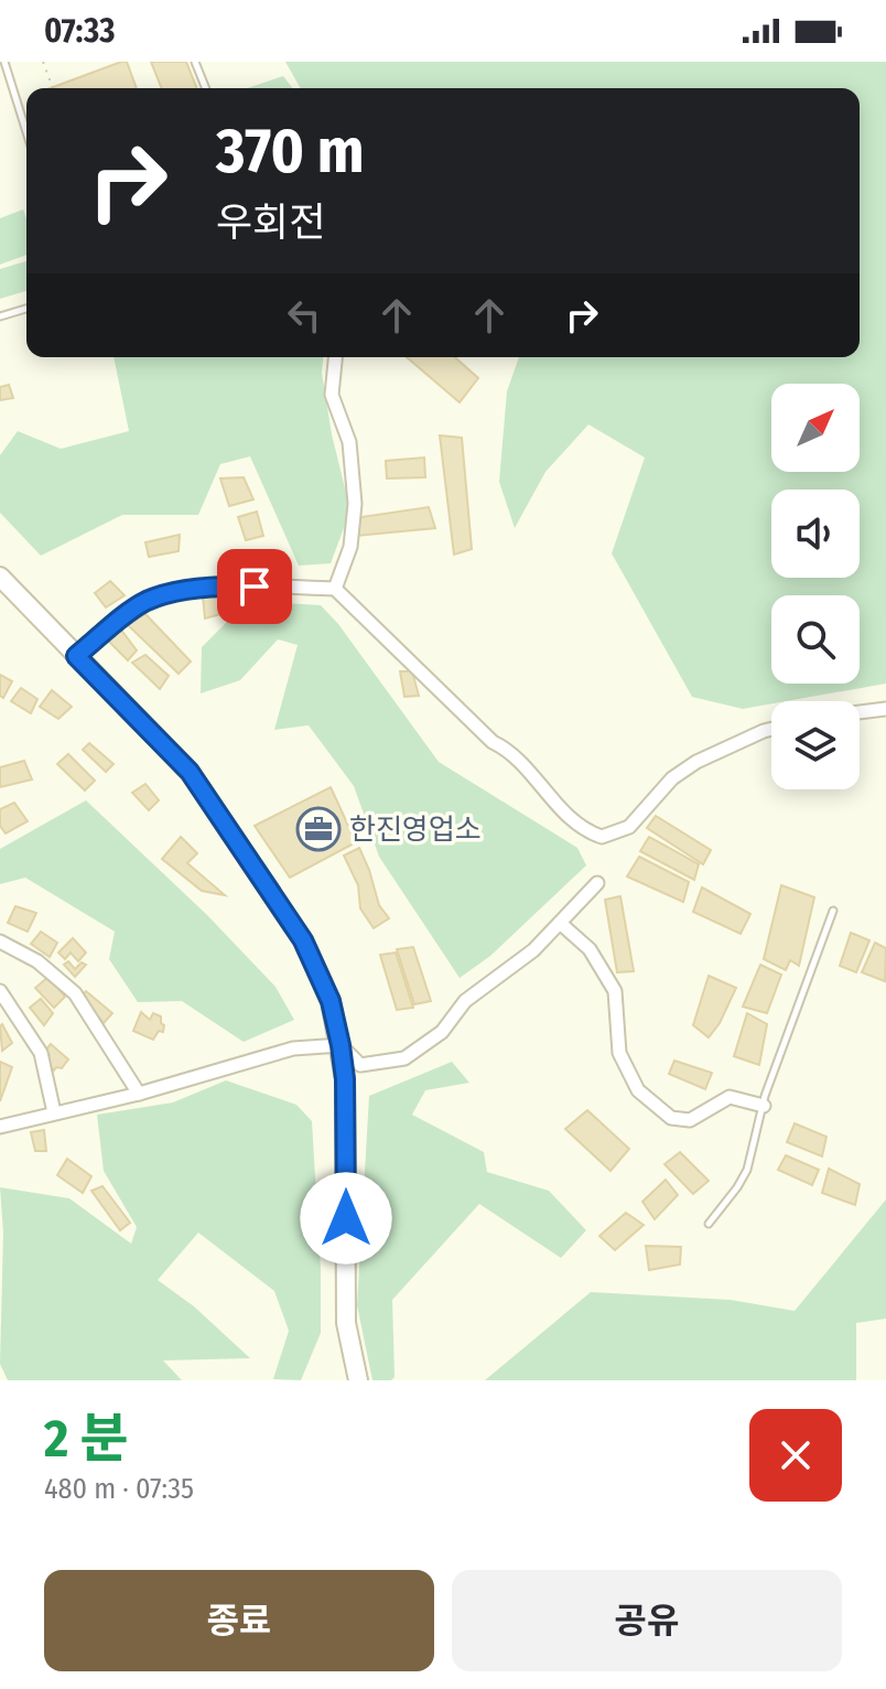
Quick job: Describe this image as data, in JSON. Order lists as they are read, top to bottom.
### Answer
{
  "places": {
    "office": ["한진영업소"]
  },
  "north": "top right",
  "page": {
    "status": "07:33",
    "turn": ["370 m", "우회전"],
    "heading": ["2 분", "480 m · 07:35"],
    "buttons": ["종료", "공유"]
  }
}
